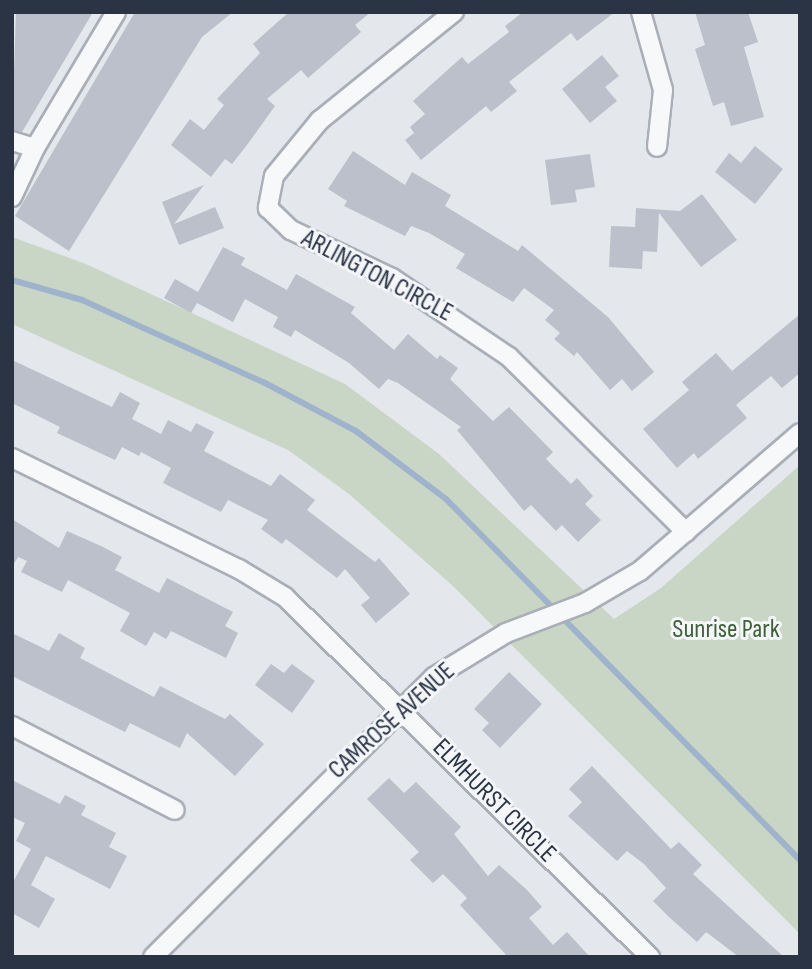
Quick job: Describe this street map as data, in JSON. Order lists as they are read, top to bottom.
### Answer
{
  "streets": {
    "street": ["ARLINGTON CIRCLE", "CAMROSE AVENUE", "ELMHURST CIRCLE"]
  },
  "crossings": [
    ["ARLINGTON CIRCLE", "CAMROSE AVENUE"],
    ["CAMROSE AVENUE", "ELMHURST CIRCLE"]
  ],
  "parks": ["Sunrise Park"]
}
